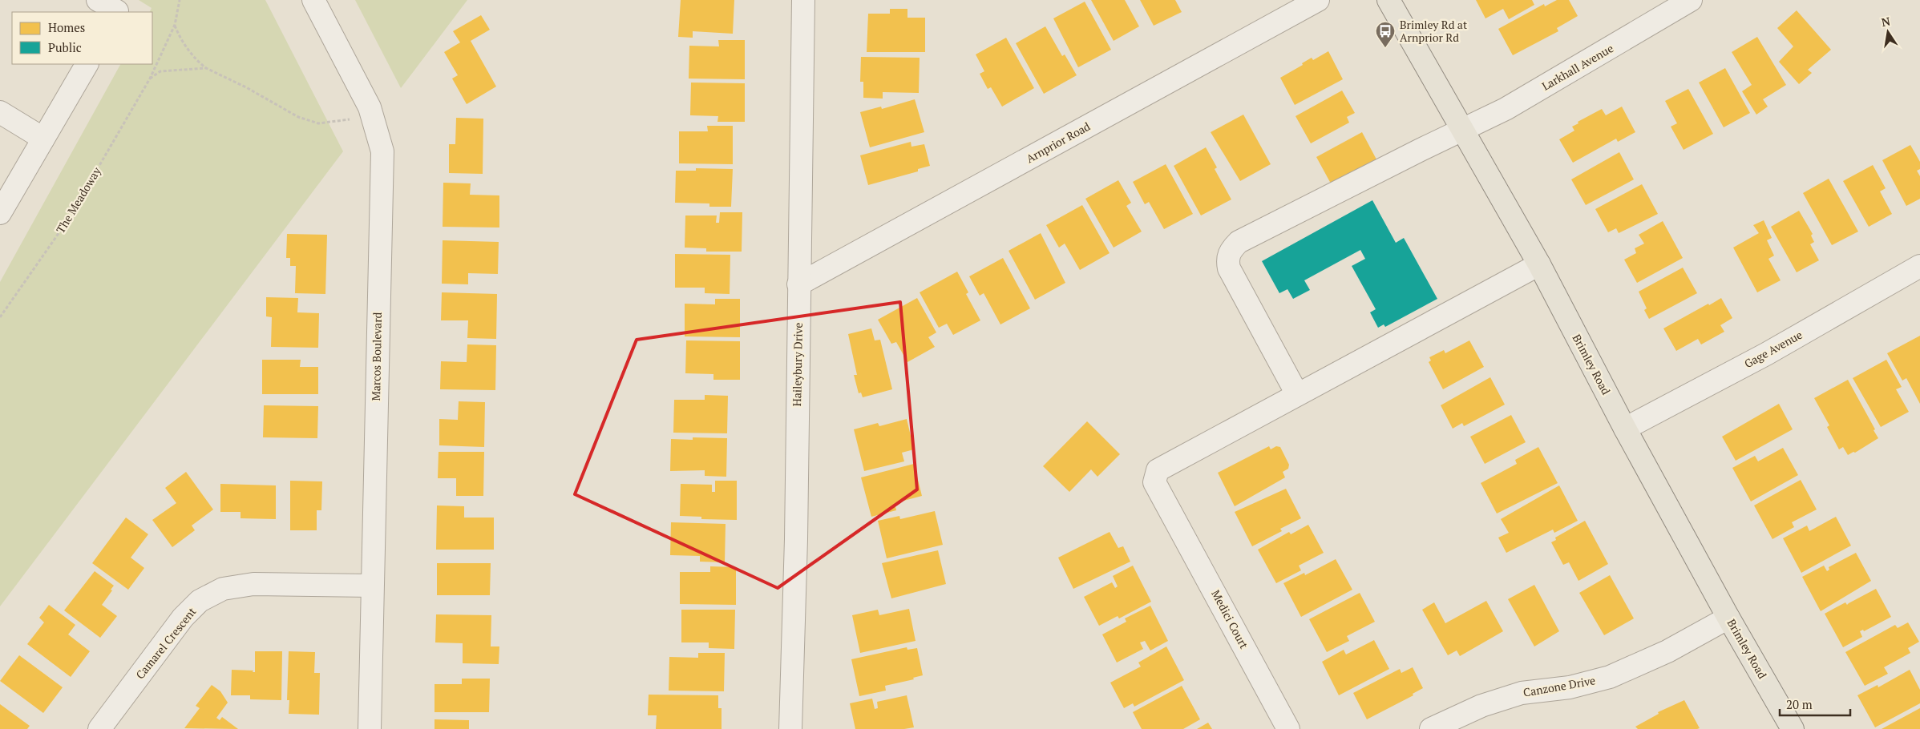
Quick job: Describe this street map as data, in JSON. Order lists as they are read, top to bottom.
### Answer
{
  "streets": {
    "main road": ["Brimley Road"],
    "street": [
      "Larkhall Avenue",
      "Arnprior Road",
      "Gage Avenue",
      "Marcos Boulevard",
      "Haileybury Drive",
      "Medici Court",
      "Camarel Crescent",
      "Canzone Drive"
    ],
    "path": ["The Meadoway"]
  },
  "crossings": [
    ["Larkhall Avenue", "Brimley Road"],
    ["Larkhall Avenue", "Medici Court"],
    ["Arnprior Road", "Haileybury Drive"],
    ["Gage Avenue", "Brimley Road"],
    ["Marcos Boulevard", "Camarel Crescent"],
    ["Brimley Road", "Medici Court"],
    ["Brimley Road", "Canzone Drive"]
  ],
  "places": {
    "bus stop": ["Brimley Rd at Arnprior Rd"]
  },
  "legend": ["Homes", "Public"],
  "scale_bar": "20 m",
  "north": "top"
}
